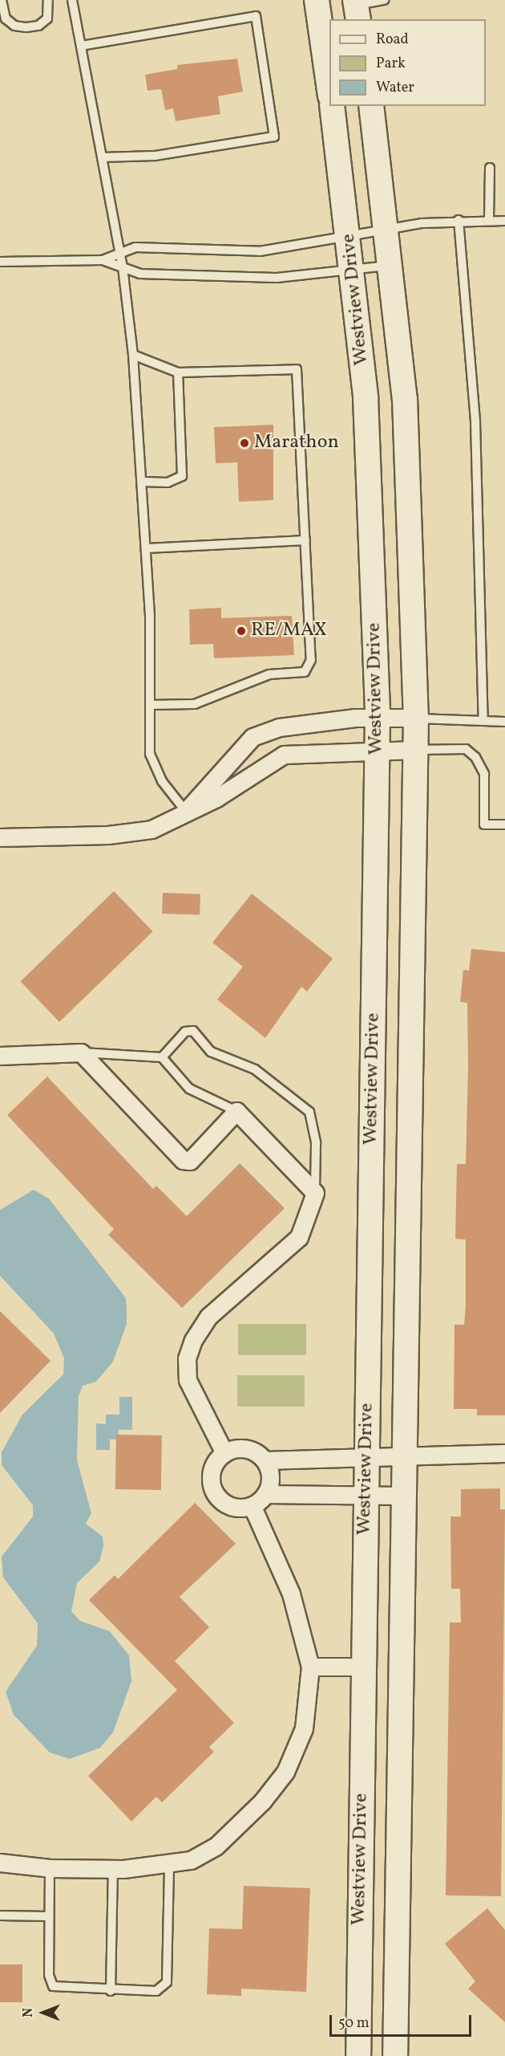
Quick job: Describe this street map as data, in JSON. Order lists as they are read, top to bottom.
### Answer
{
  "streets": {
    "street": ["Westview Drive"]
  },
  "places": ["Marathon", "RE/MAX"],
  "legend": ["Road", "Park", "Water"],
  "scale_bar": "50 m",
  "north": "left"
}
